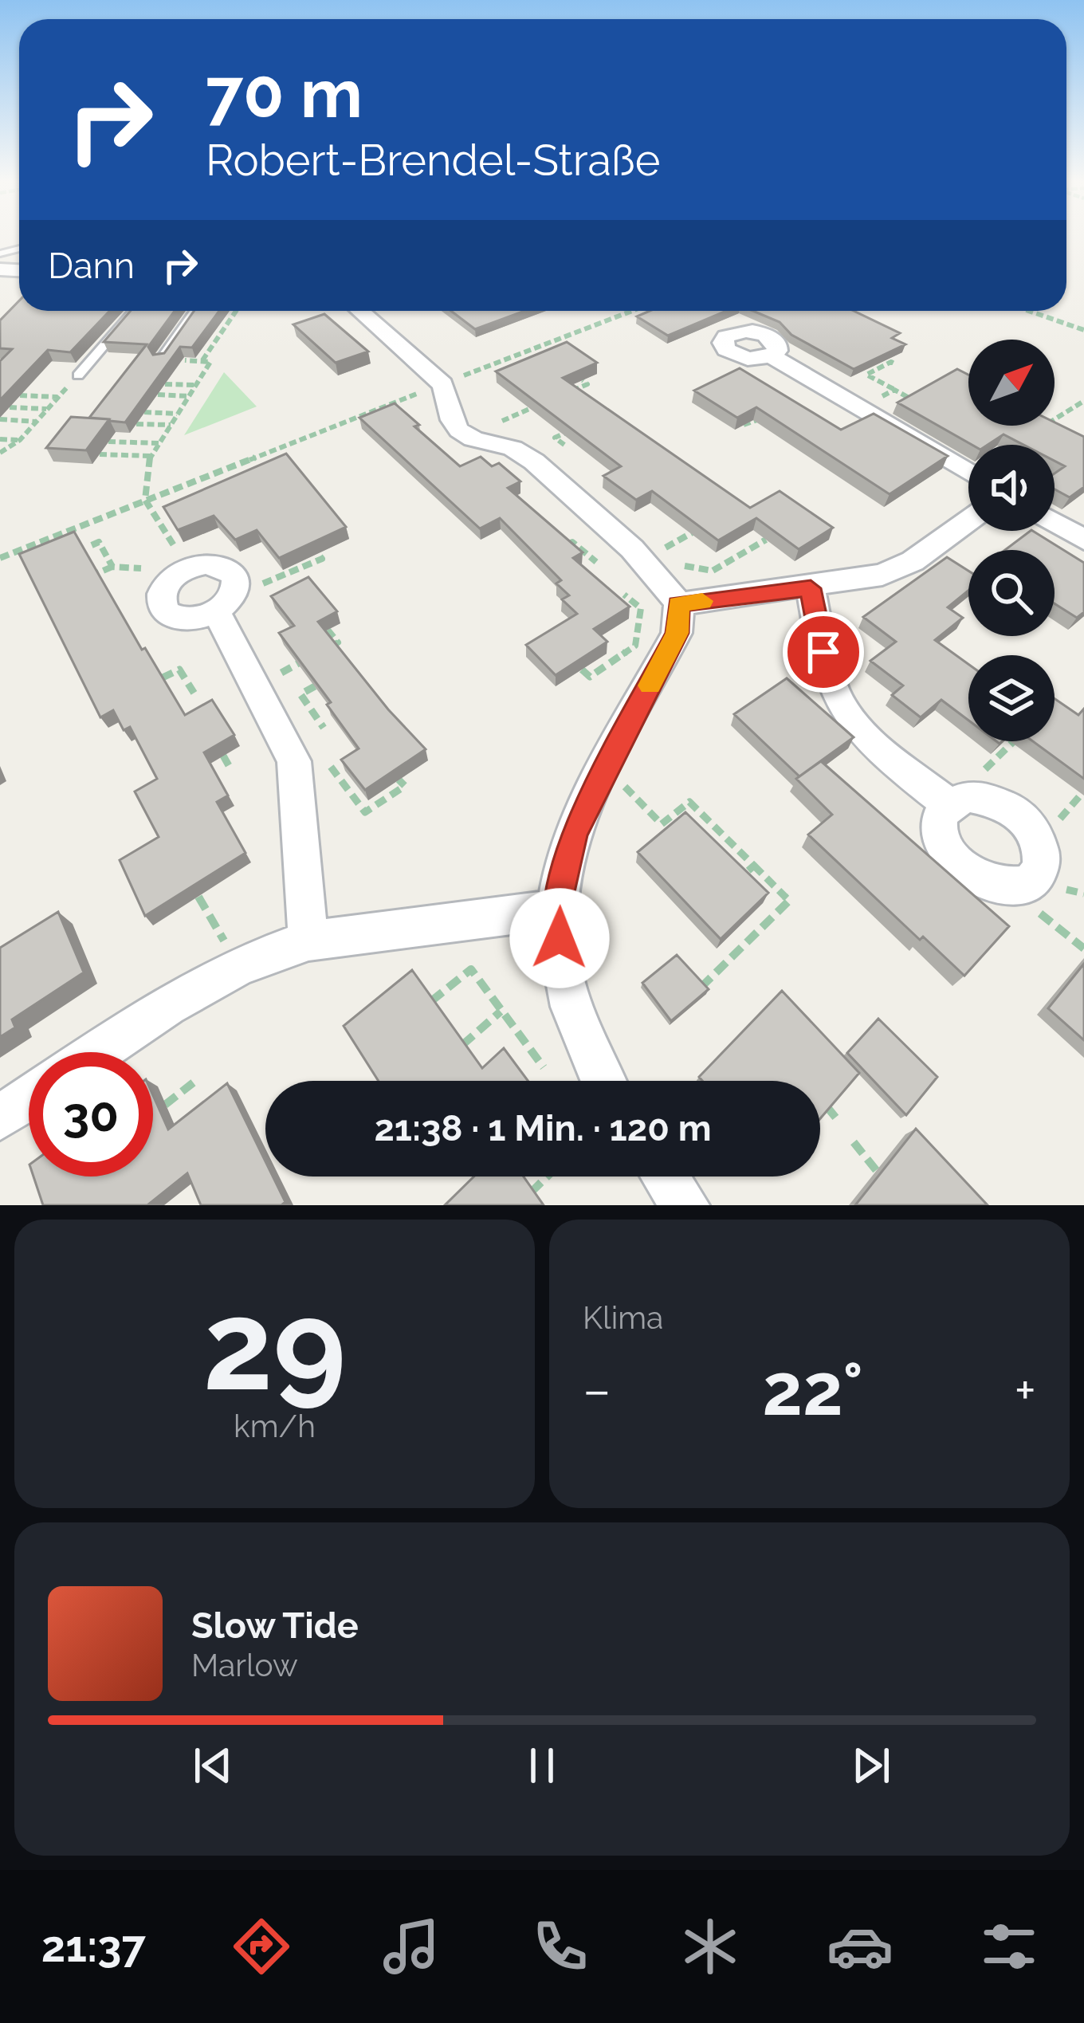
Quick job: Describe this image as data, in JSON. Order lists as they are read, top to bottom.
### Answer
{
  "north": "top right",
  "page": {
    "turn": ["70 m", "Robert-Brendel-Straße"],
    "then": "Dann",
    "limit": "30",
    "trip": "21:38 · 1 Min. · 120 m",
    "tile": [
      ["29", "km/h"],
      "Klima"
    ],
    "heat": ["−", "22°", "+"],
    "song": ["Slow Tide", "Marlow"],
    "tabs": "21:37"
  }
}
